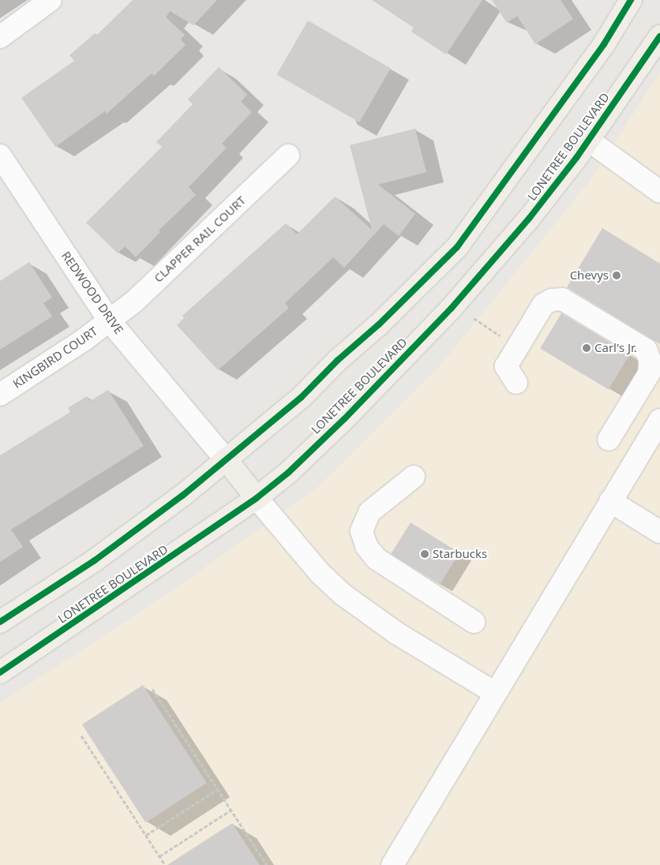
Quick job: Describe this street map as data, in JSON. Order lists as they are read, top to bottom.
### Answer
{
  "streets": {
    "main road": ["LONETREE BOULEVARD"],
    "street": ["CLAPPER RAIL COURT", "REDWOOD DRIVE", "KINGBIRD COURT"]
  },
  "crossings": [
    ["CLAPPER RAIL COURT", "REDWOOD DRIVE"],
    ["CLAPPER RAIL COURT", "KINGBIRD COURT"],
    ["REDWOOD DRIVE", "KINGBIRD COURT"]
  ],
  "places": ["Chevys", "Carl's Jr.", "Starbucks"]
}
